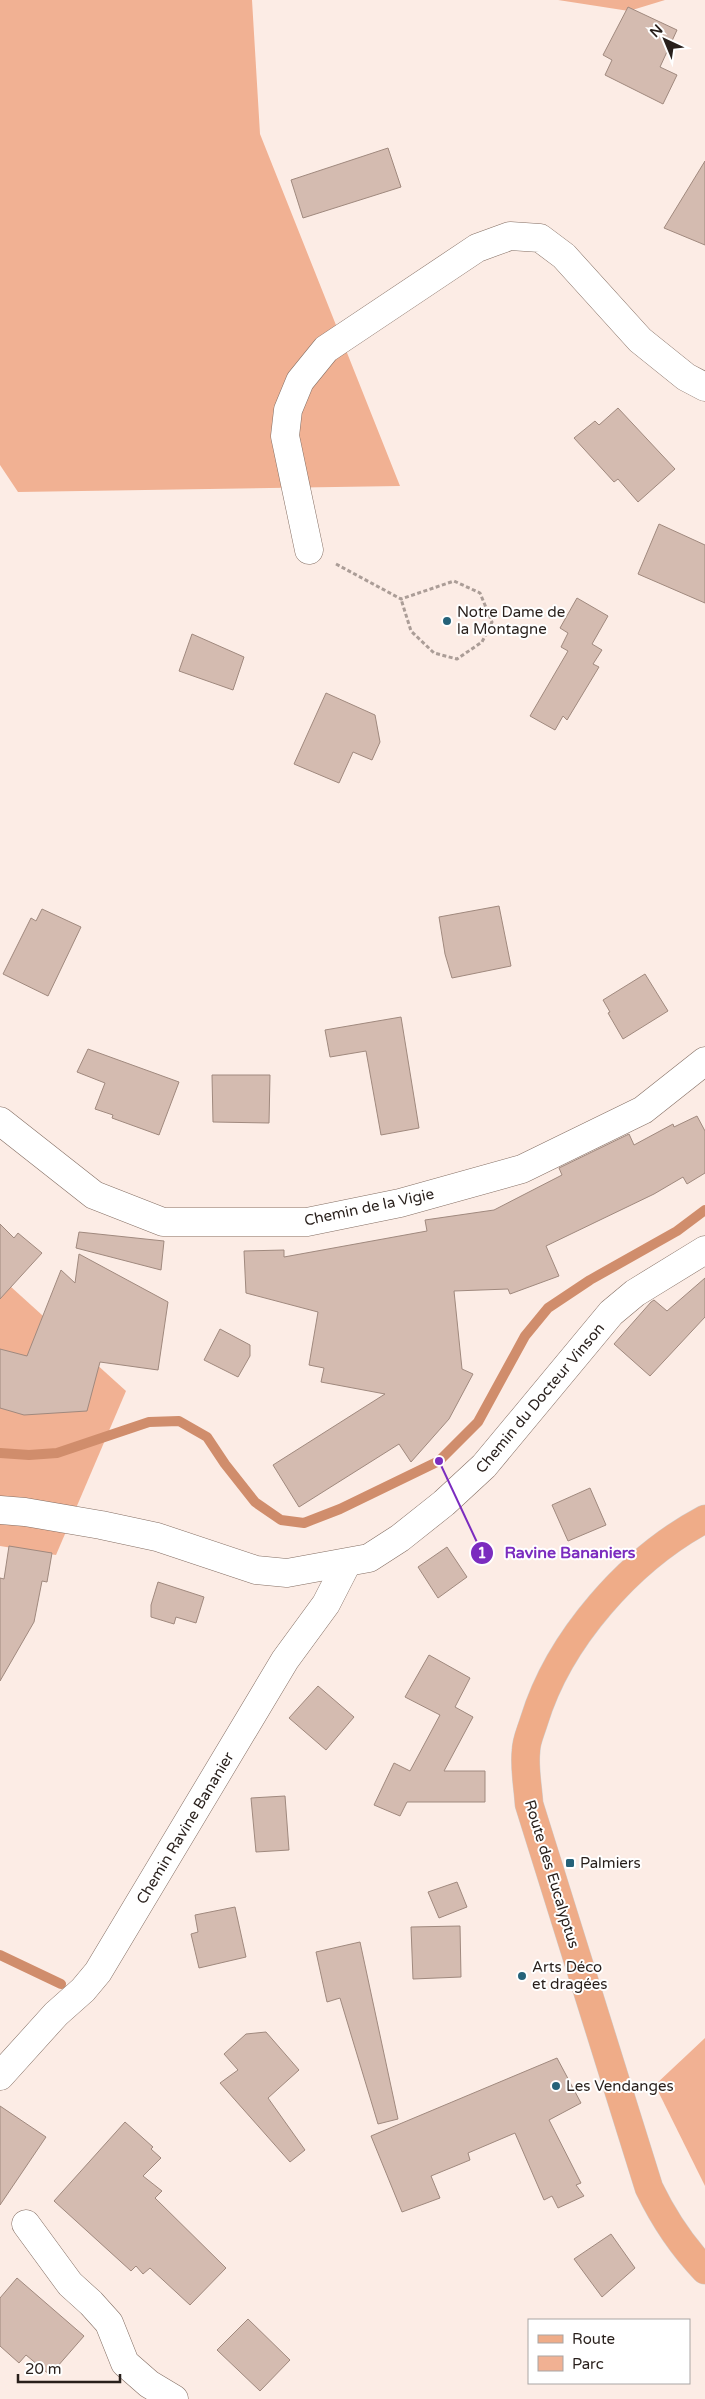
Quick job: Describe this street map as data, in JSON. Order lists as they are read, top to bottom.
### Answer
{
  "streets": {
    "main road": ["Route des Eucalyptus"],
    "street": ["Chemin de la Vigie", "Chemin du Docteur Vinson", "Chemin Ravine Bananier"]
  },
  "crossings": [
    ["Chemin du Docteur Vinson", "Chemin Ravine Bananier"]
  ],
  "places": {
    "other": [
      "Notre Dame de la Montagne",
      "Ravine Bananiers",
      "Arts Déco et dragées",
      "Les Vendanges"
    ],
    "transit": ["Palmiers"]
  },
  "legend": ["Route", "Parc"],
  "scale_bar": "20 m",
  "north": "top left"
}
